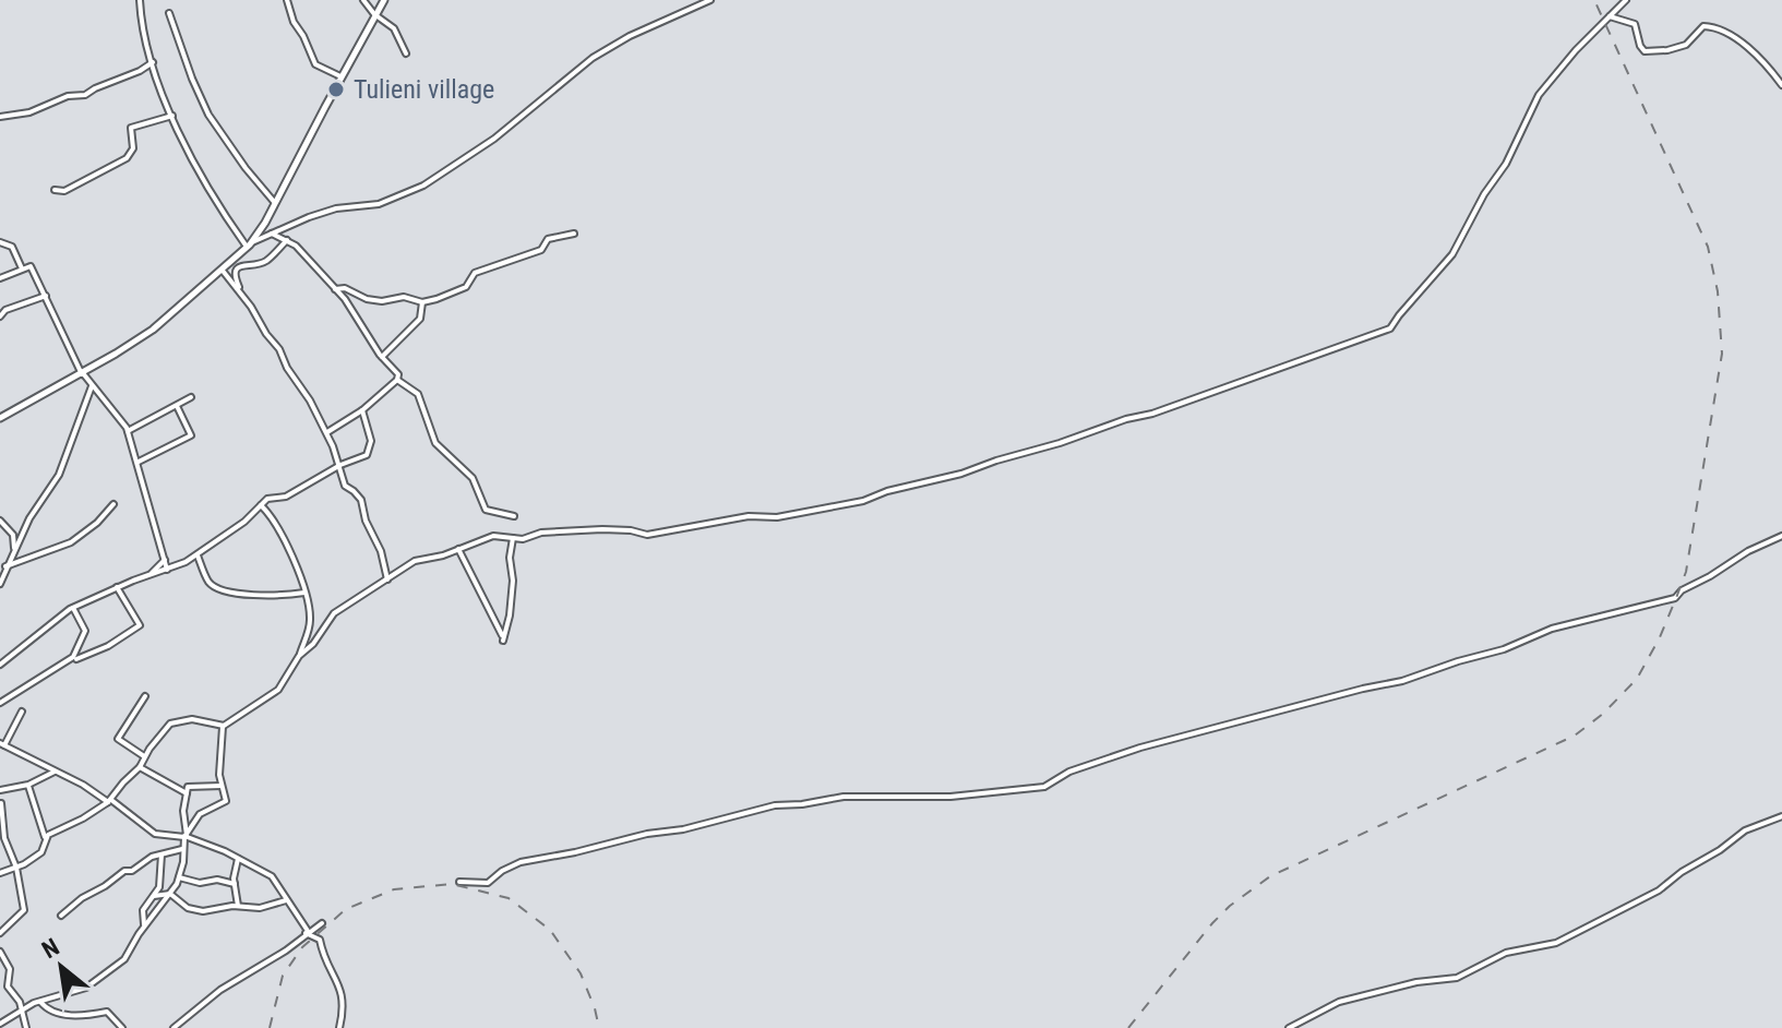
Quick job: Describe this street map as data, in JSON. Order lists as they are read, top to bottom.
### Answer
{
  "places": ["Tulieni village"],
  "north": "top left"
}
